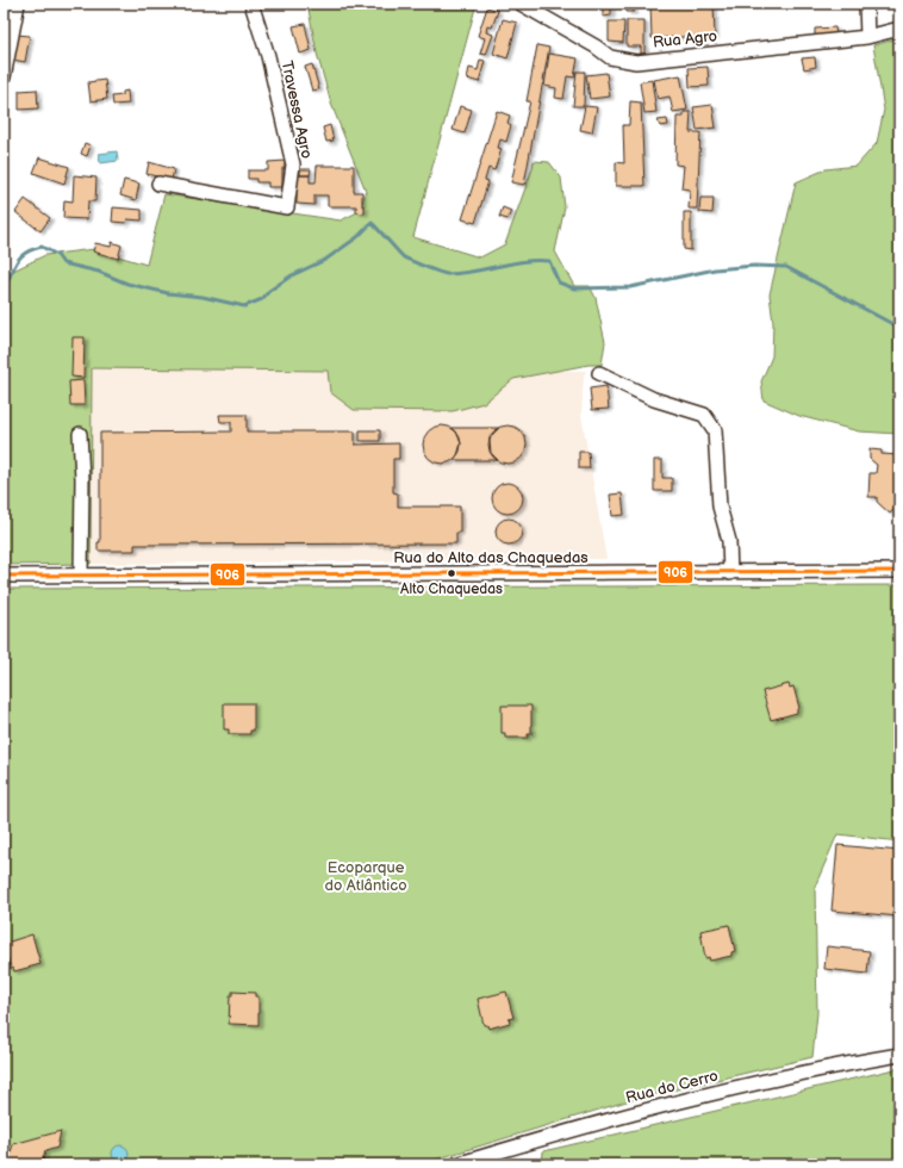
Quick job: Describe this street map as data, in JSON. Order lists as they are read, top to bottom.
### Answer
{
  "streets": {
    "street": [
      "Rua Agro",
      "Travessa Agro",
      "Rua do Alto das Chaquedas",
      "Rua do Cerro"
    ]
  },
  "parks": ["Ecoparque do Atlântico"],
  "places": ["Alto Chaquedas"],
  "lines": ["transit line 906"]
}
